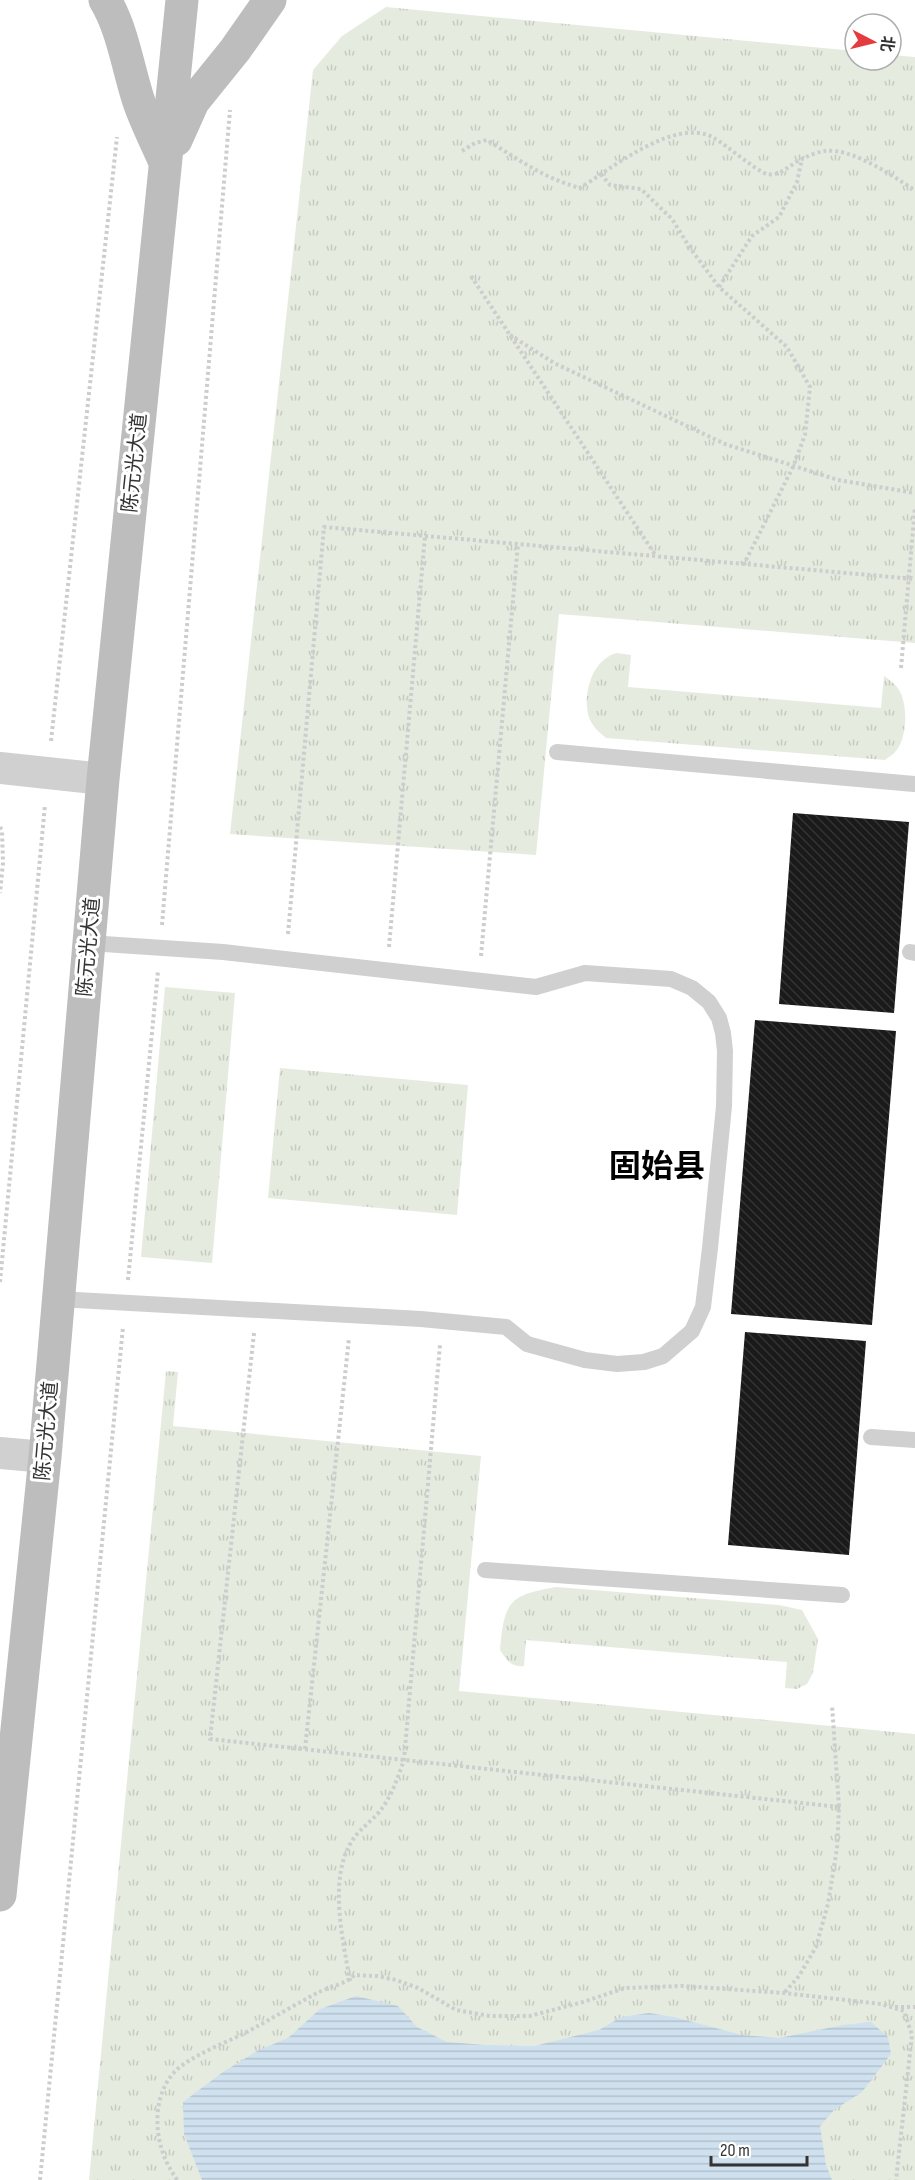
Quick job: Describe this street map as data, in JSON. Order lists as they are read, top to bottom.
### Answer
{
  "streets": {
    "main road": ["陈元光大道"]
  },
  "districts": ["固始县"],
  "scale_bar": "20 m",
  "north": "right"
}
